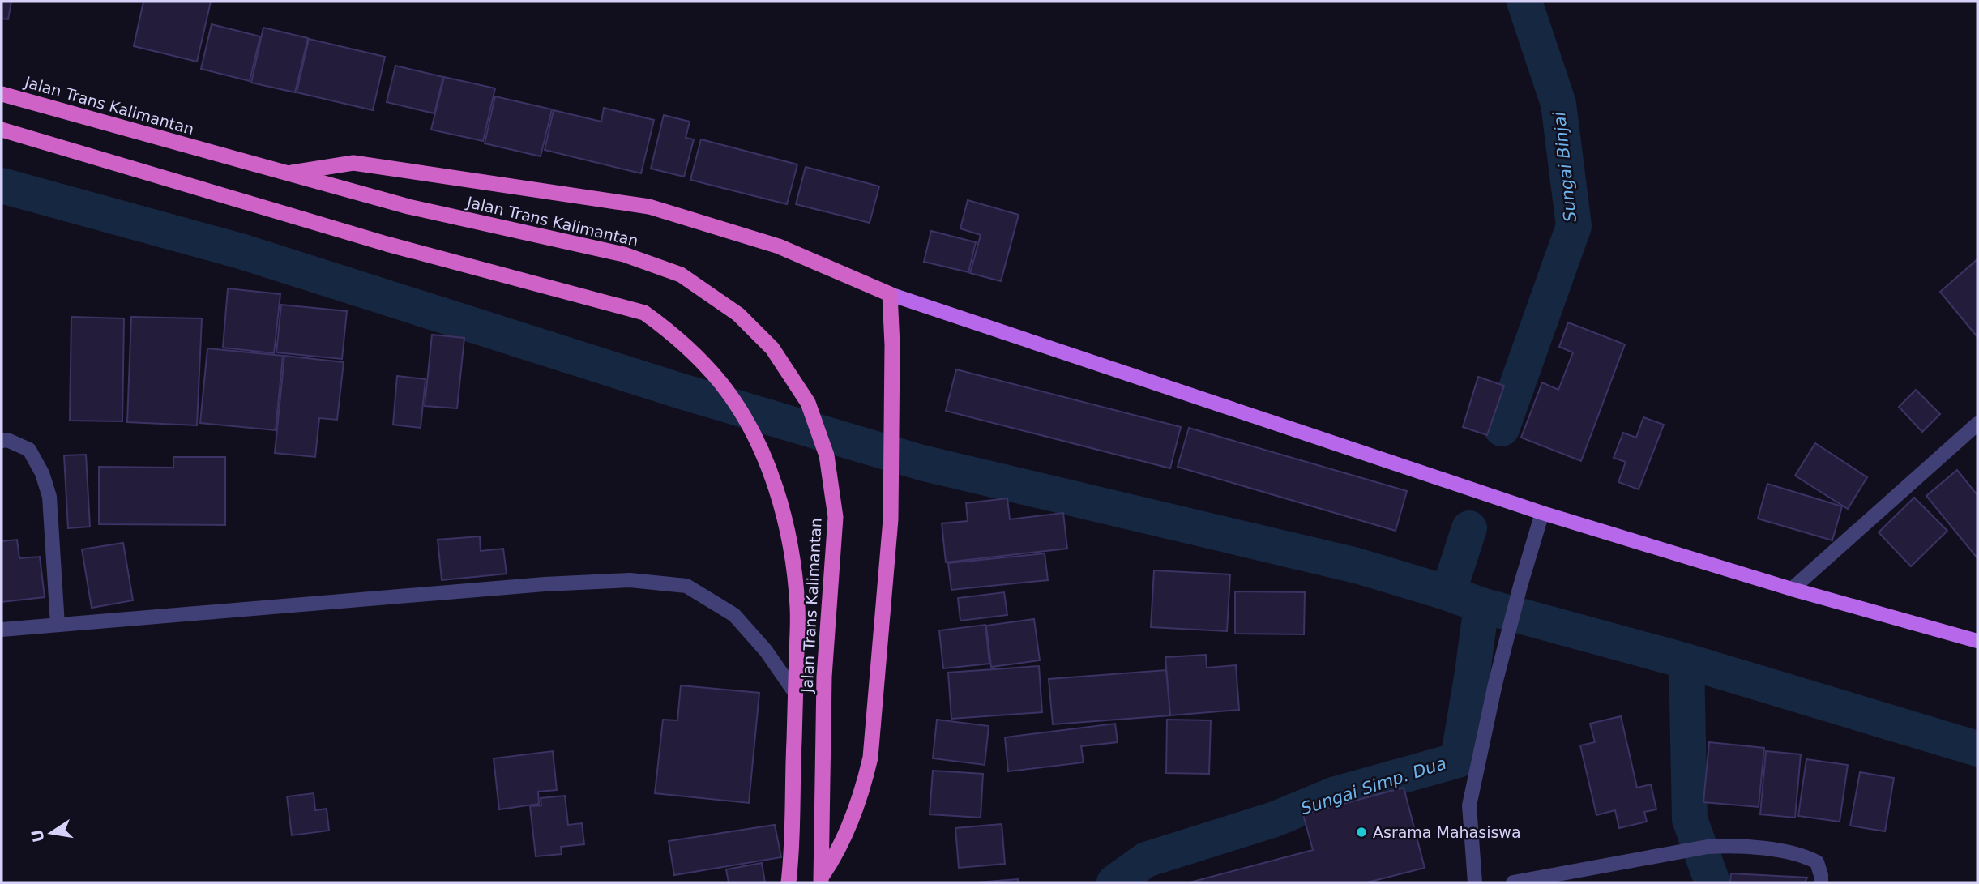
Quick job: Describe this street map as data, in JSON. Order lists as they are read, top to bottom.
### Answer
{
  "streets": {
    "highway": ["Jalan Trans Kalimantan"]
  },
  "water": ["Sungai Binjai", "Sungai Simp. Dua"],
  "places": ["Asrama Mahasiswa"],
  "north": "left"
}
